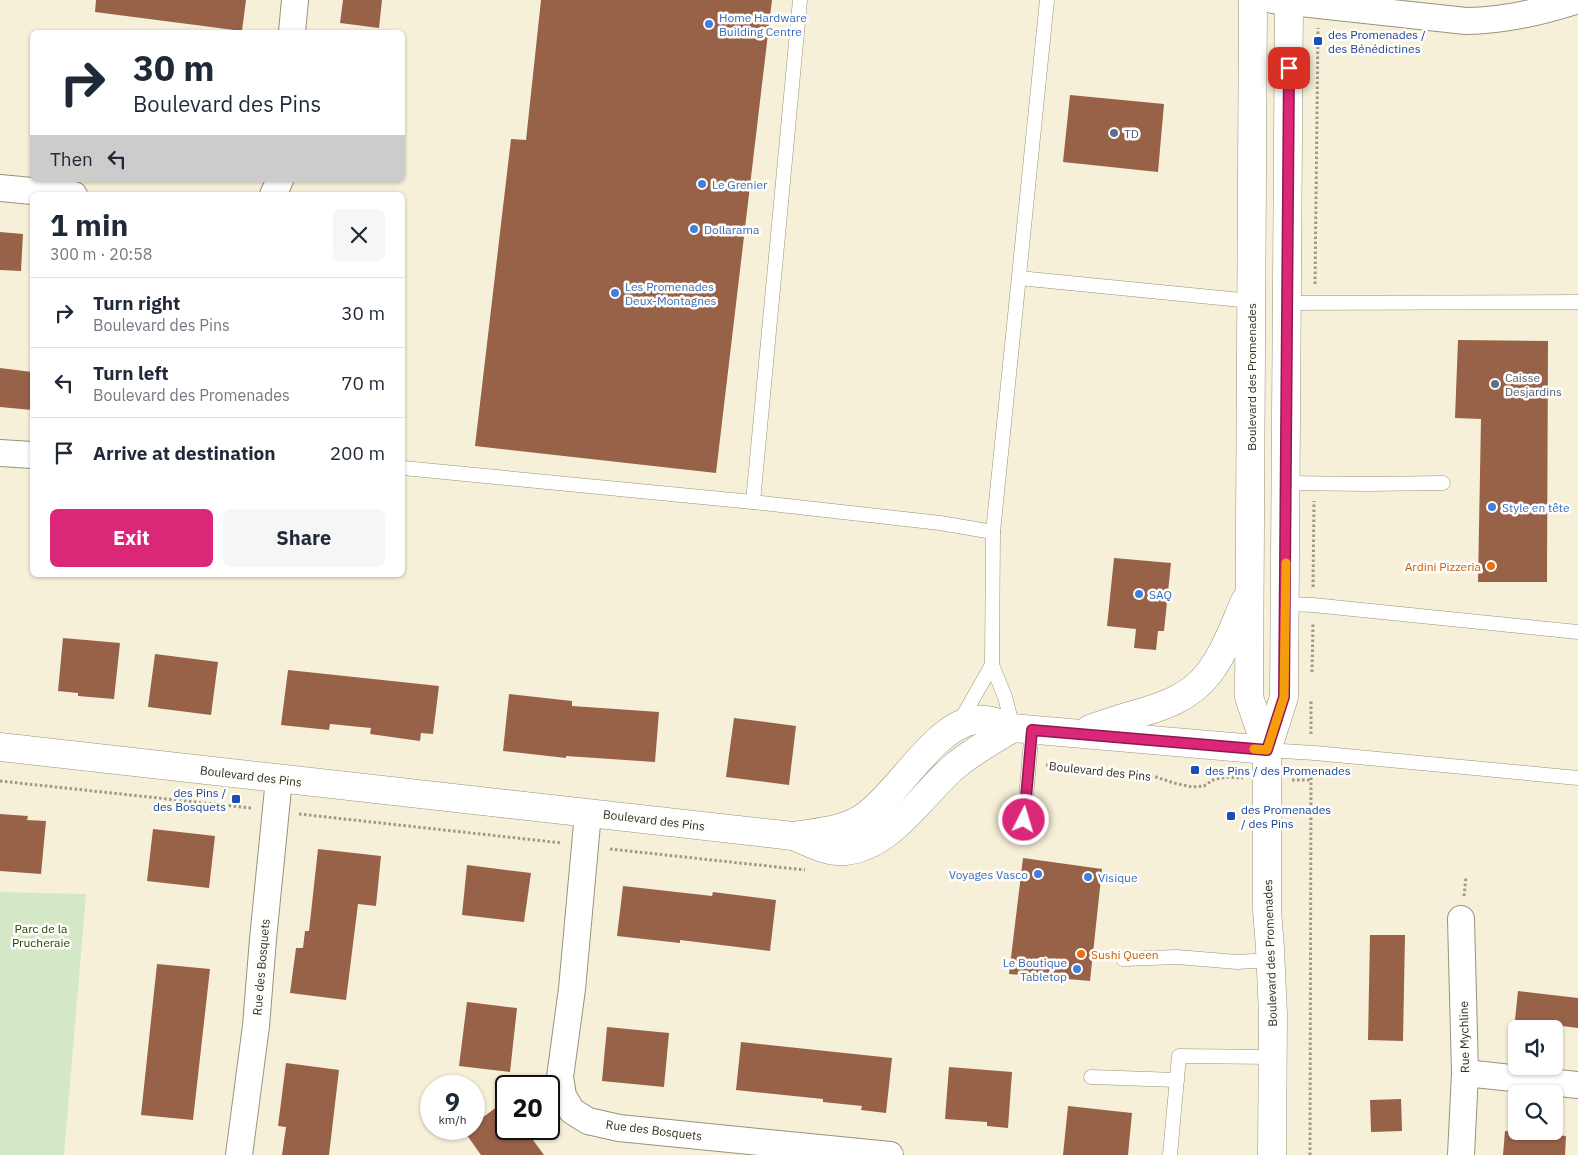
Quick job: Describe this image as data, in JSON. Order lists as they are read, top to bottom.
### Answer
{
  "streets": {
    "street": [
      "Boulevard des Promenades",
      "Boulevard des Pins",
      "Rue des Bosquets",
      "Rue Mychline"
    ]
  },
  "crossings": [
    ["Boulevard des Promenades", "Boulevard des Pins"],
    ["Boulevard des Pins", "Rue des Bosquets"]
  ],
  "parks": ["Parc de la Prucheraie"],
  "places": {
    "other": [
      "Home Hardware Building Centre",
      "TD",
      "Le Grenier",
      "Dollarama",
      "Les Promenades Deux-Montagnes",
      "Caisse Desjardins",
      "Style en tête",
      "Ardini Pizzeria",
      "SAQ",
      "Voyages Vasco",
      "Visique",
      "Sushi Queen",
      "Le Boutique Tabletop"
    ],
    "transit": [
      "des Promenades / des Bénédictines",
      "des Pins / des Promenades",
      "des Pins / des Bosquets",
      "des Promenades / des Pins"
    ]
  },
  "page": {
    "turn": ["30 m", "Boulevard des Pins"],
    "then": "Then",
    "heading": ["1 min", "300 m · 20:58"],
    "list": [
      {
        "name": "Turn right",
        "note": "Boulevard des Pins",
        "value": "30 m"
      },
      {
        "name": "Turn left",
        "note": "Boulevard des Promenades",
        "value": "70 m"
      },
      {
        "name": "Arrive at destination",
        "value": "200 m"
      }
    ],
    "buttons": ["Exit", "Share"],
    "speed": "9 km/h",
    "limit": "20"
  }
}
